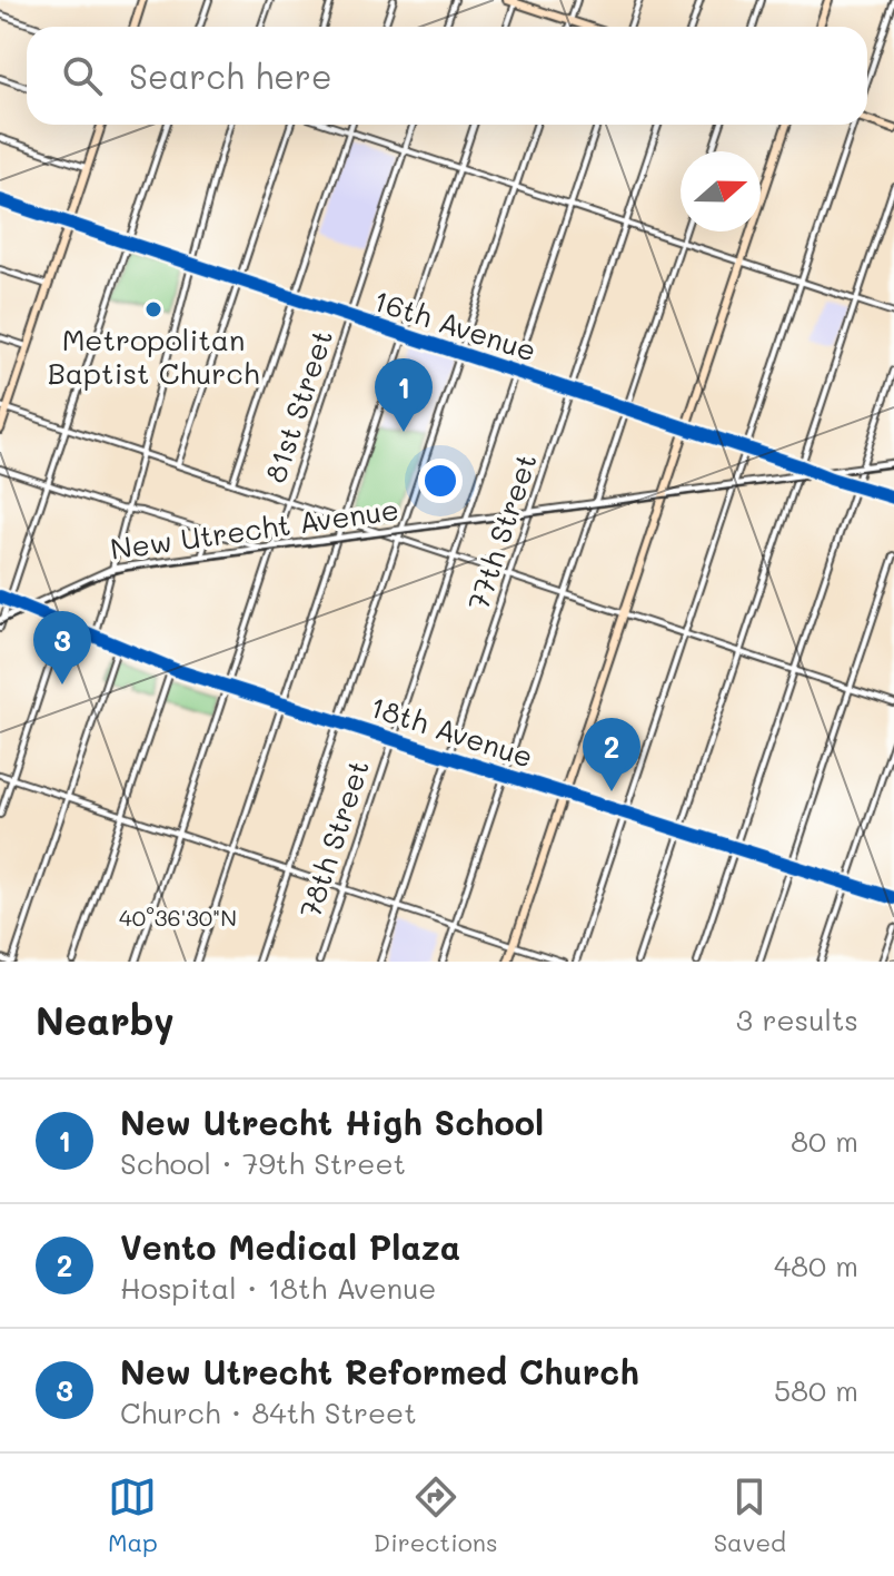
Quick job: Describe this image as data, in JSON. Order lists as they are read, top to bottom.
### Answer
{
  "streets": {
    "street": [
      "16th Avenue",
      "81st Street",
      "New Utrecht Avenue",
      "77th Street",
      "18th Avenue",
      "78th Street"
    ]
  },
  "crossings": [
    ["16th Avenue", "81st Street"],
    ["16th Avenue", "New Utrecht Avenue"],
    ["16th Avenue", "77th Street"],
    ["16th Avenue", "78th Street"],
    ["81st Street", "New Utrecht Avenue"],
    ["81st Street", "18th Avenue"],
    ["New Utrecht Avenue", "77th Street"],
    ["New Utrecht Avenue", "18th Avenue"],
    ["New Utrecht Avenue", "78th Street"],
    ["77th Street", "18th Avenue"],
    ["18th Avenue", "78th Street"]
  ],
  "places": ["Metropolitan Baptist Church"],
  "north": "right",
  "page": {
    "search": "Search here",
    "pins": ["1", "3", "2"],
    "heading": ["Nearby", "3 results"],
    "list": [
      {
        "mark": "1",
        "name": "New Utrecht High School",
        "note": "School · 79th Street",
        "value": "80 m"
      },
      {
        "mark": "2",
        "name": "Vento Medical Plaza",
        "note": "Hospital · 18th Avenue",
        "value": "480 m"
      },
      {
        "mark": "3",
        "name": "New Utrecht Reformed Church",
        "note": "Church · 84th Street",
        "value": "580 m"
      }
    ],
    "nav": ["Map", "Directions", "Saved"]
  },
  "coordinates": ["40°36'30\"N"]
}
